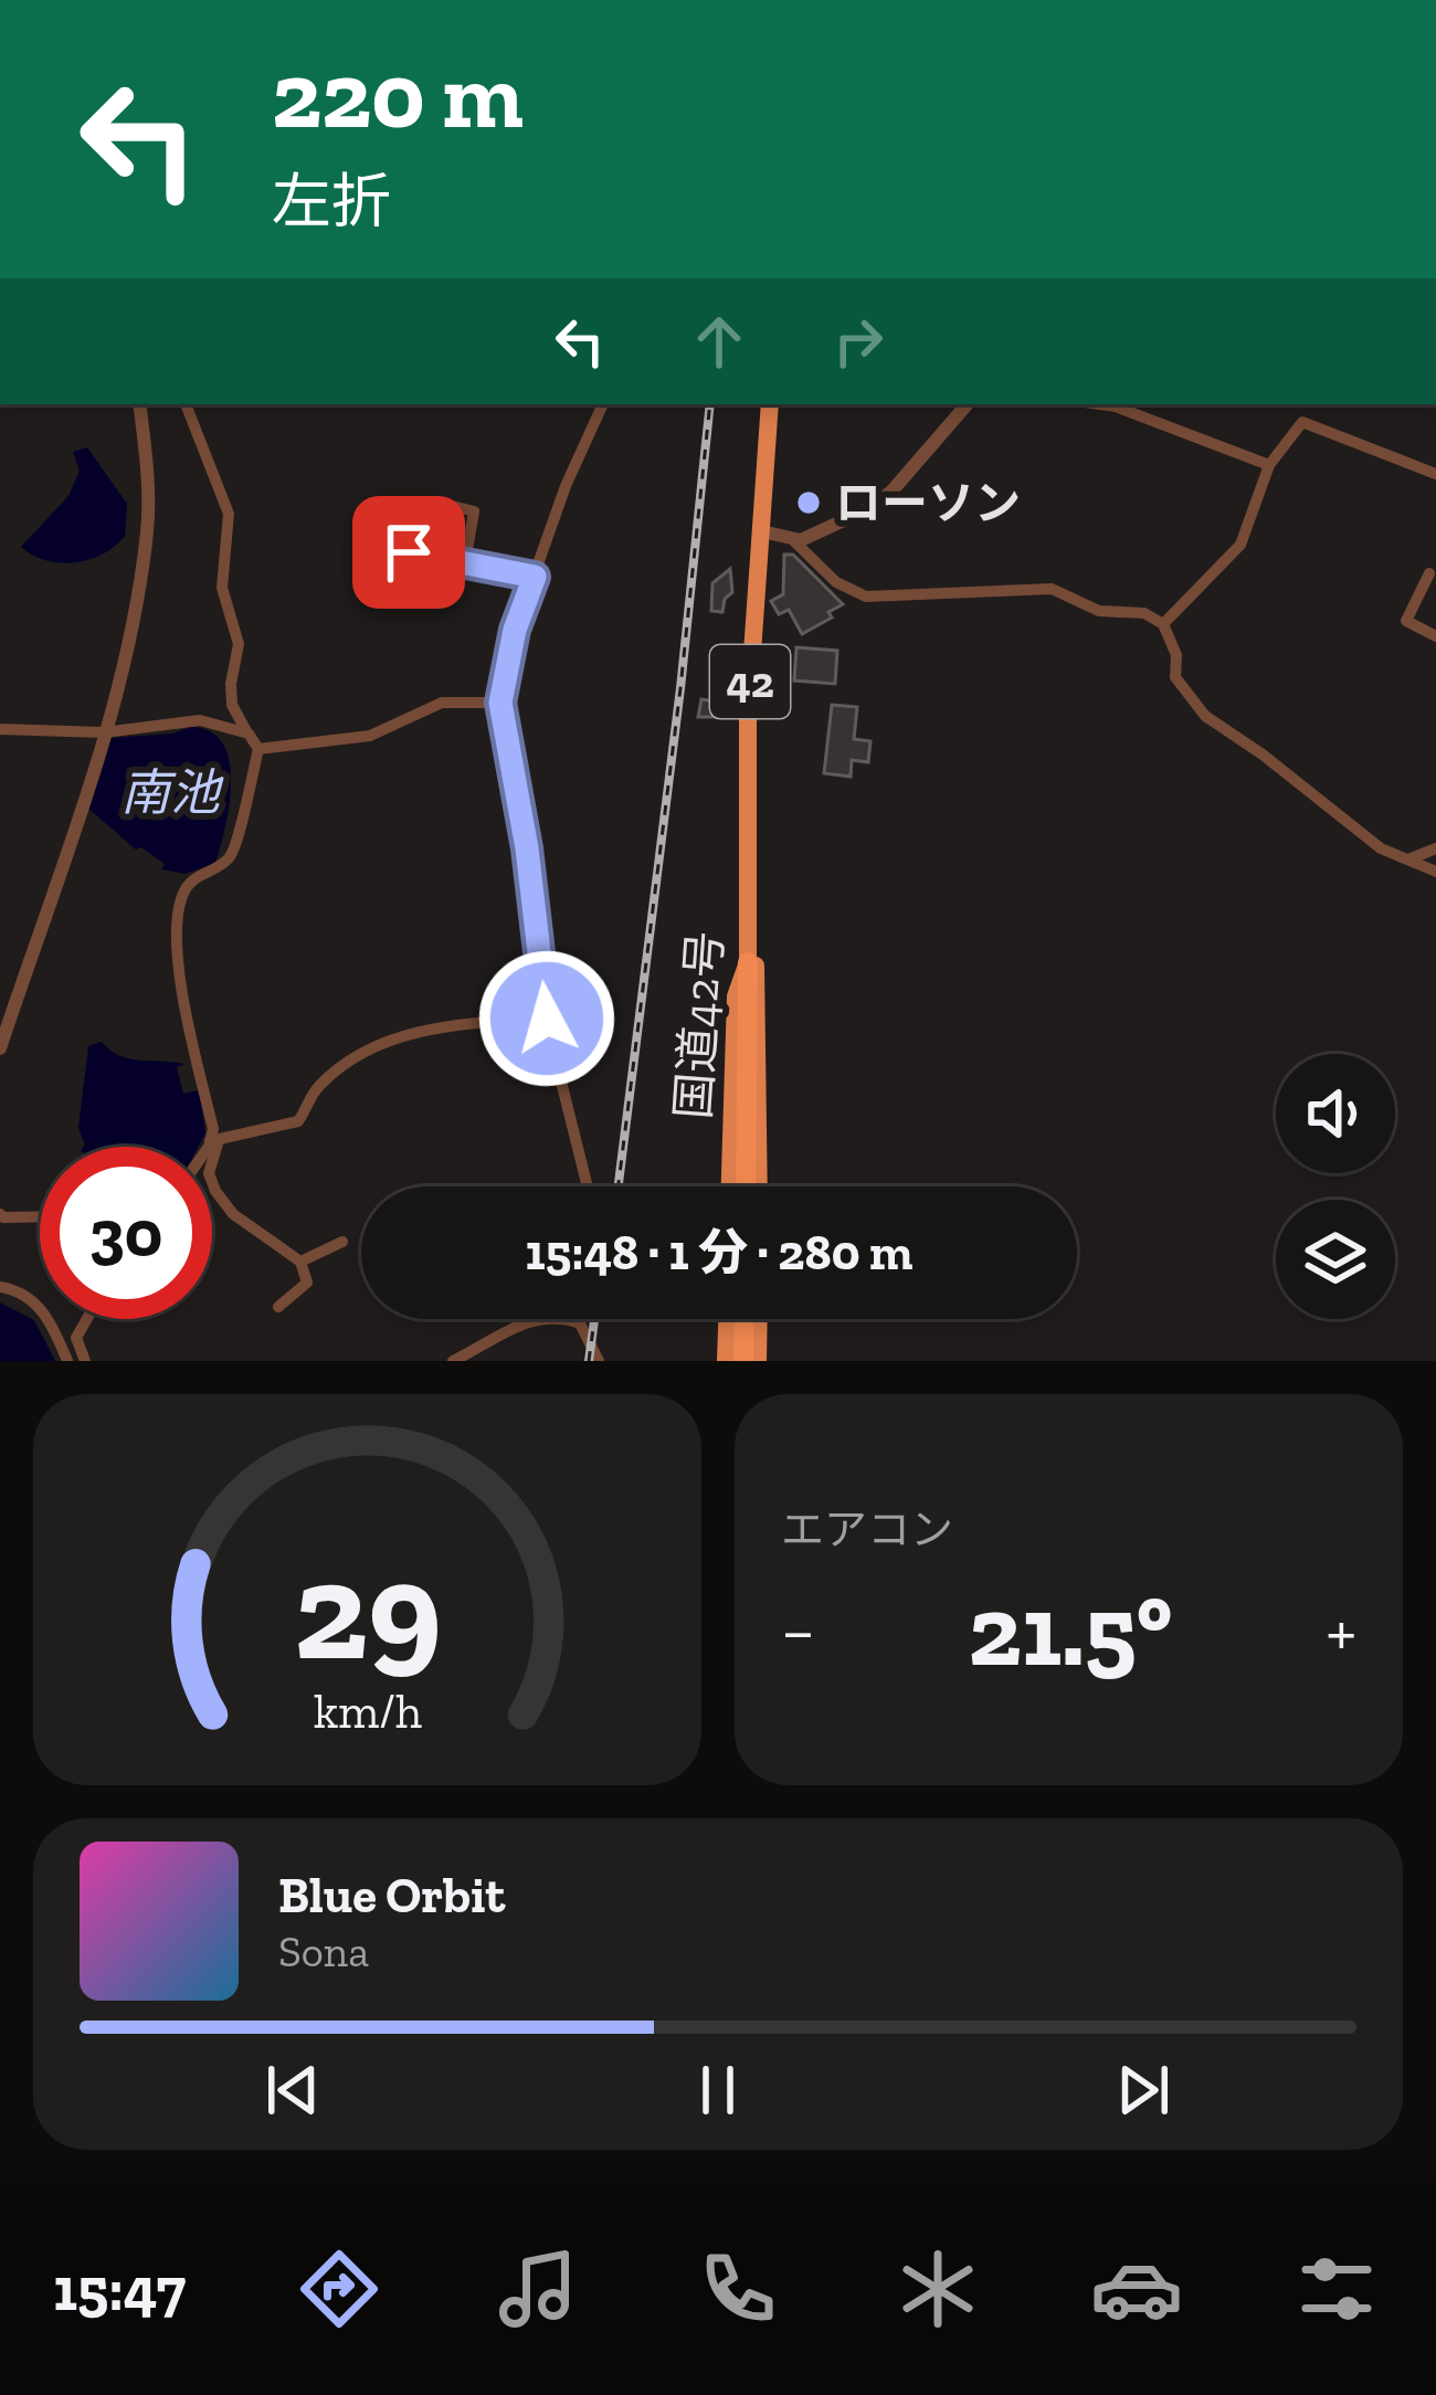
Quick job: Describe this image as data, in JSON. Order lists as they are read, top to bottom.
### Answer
{
  "streets": {
    "highway": ["42", "国道42号"]
  },
  "water": ["南池"],
  "places": ["ローソン"],
  "page": {
    "turn": ["220 m", "左折"],
    "limit": "30",
    "trip": "15:48 · 1 分 · 280 m",
    "tile": "エアコン",
    "heat": ["−", "21.5°", "+"],
    "song": ["Blue Orbit", "Sona"],
    "tabs": "15:47",
    "gauge": ["29", "km/h"]
  }
}
